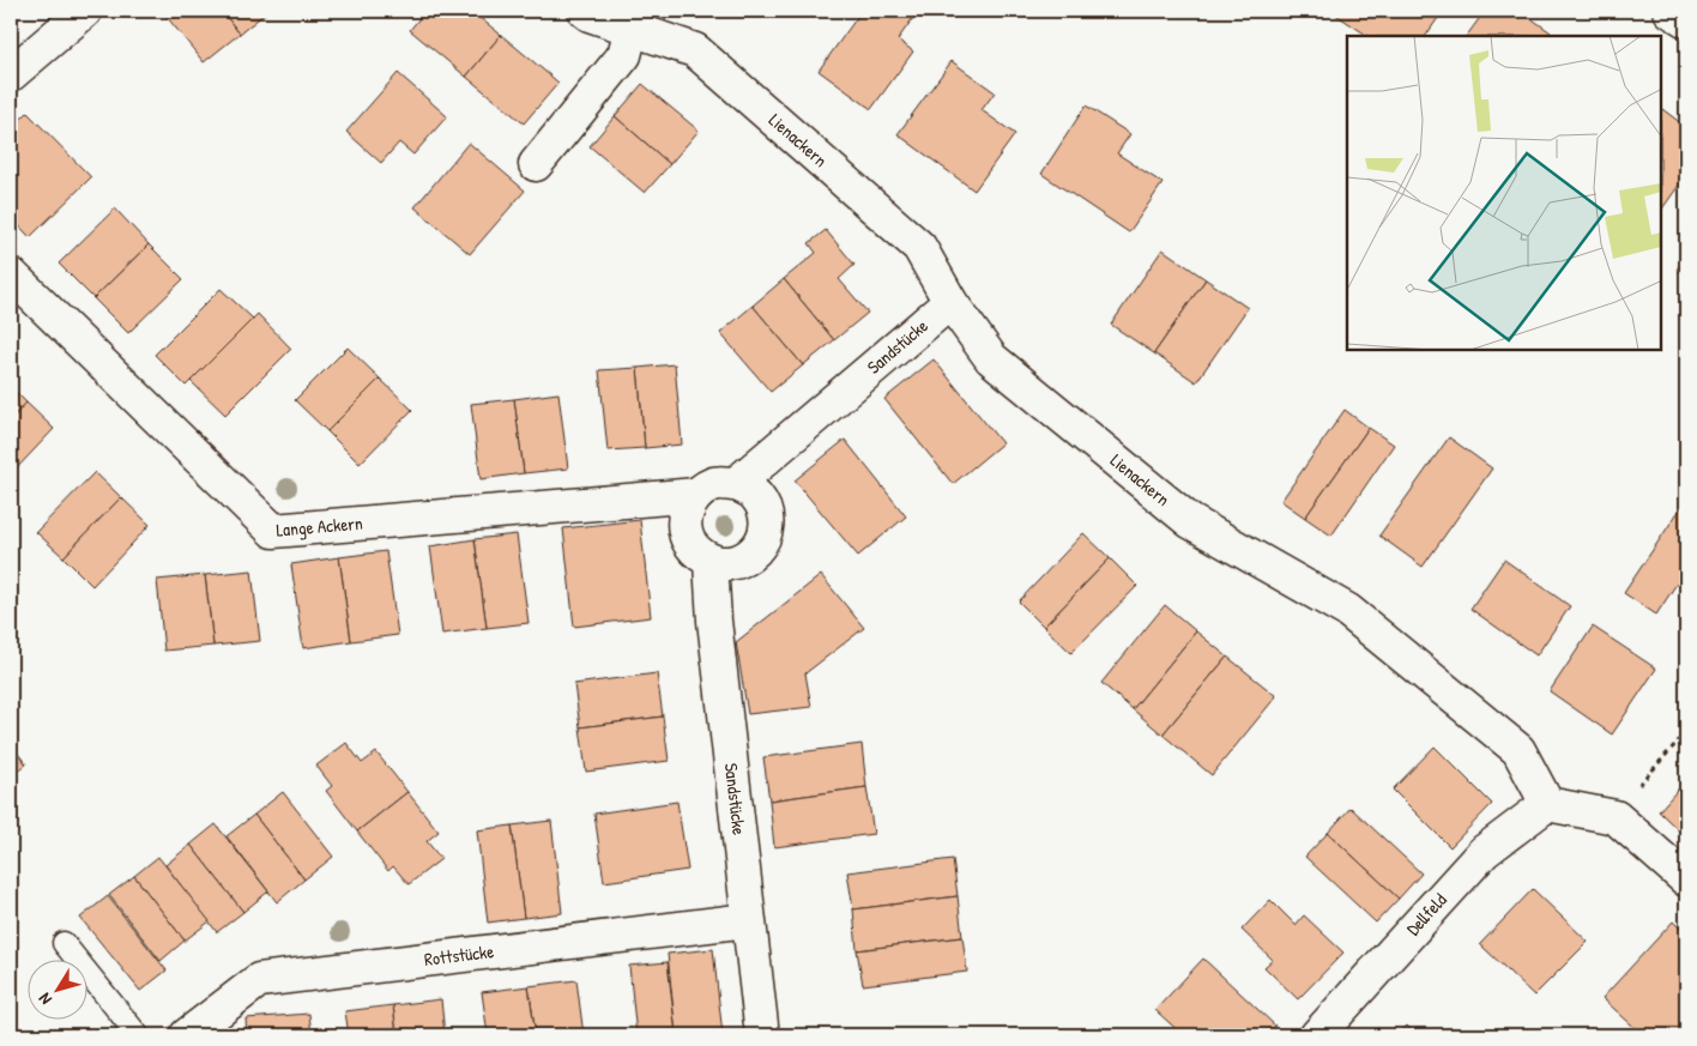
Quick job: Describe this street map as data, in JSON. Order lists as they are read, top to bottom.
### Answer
{
  "streets": {
    "street": [
      "Lienackern",
      "Sandstücke",
      "Lange Ackern",
      "Dellfeld",
      "Rottstücke"
    ]
  },
  "crossings": [
    ["Lienackern", "Sandstücke"],
    ["Lienackern", "Dellfeld"],
    ["Sandstücke", "Lange Ackern"],
    ["Sandstücke", "Rottstücke"]
  ],
  "north": "bottom left"
}
